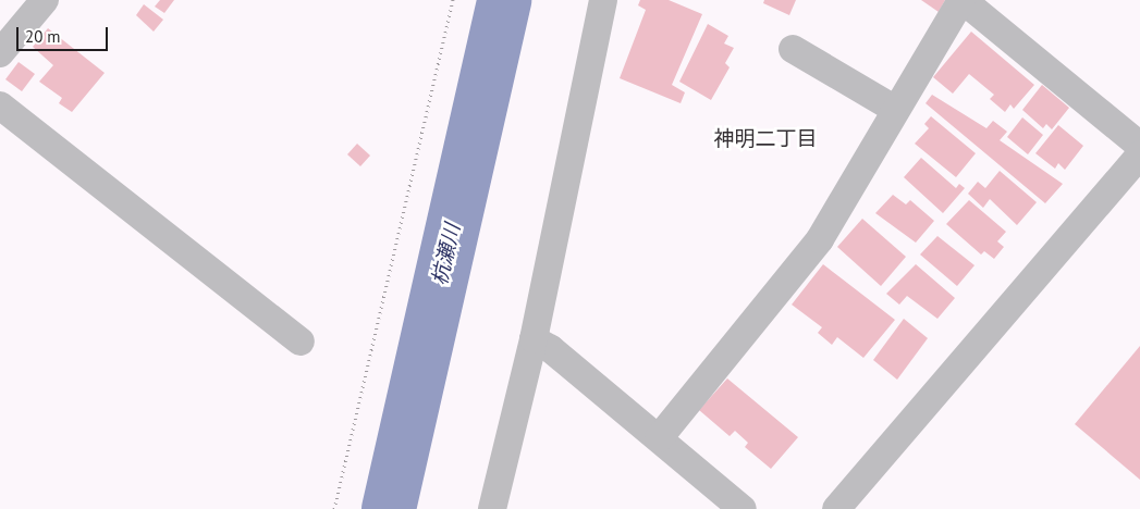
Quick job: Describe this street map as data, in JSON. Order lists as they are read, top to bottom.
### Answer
{
  "districts": ["神明二丁目"],
  "water": ["杭瀬川"],
  "scale_bar": "20 m"
}
